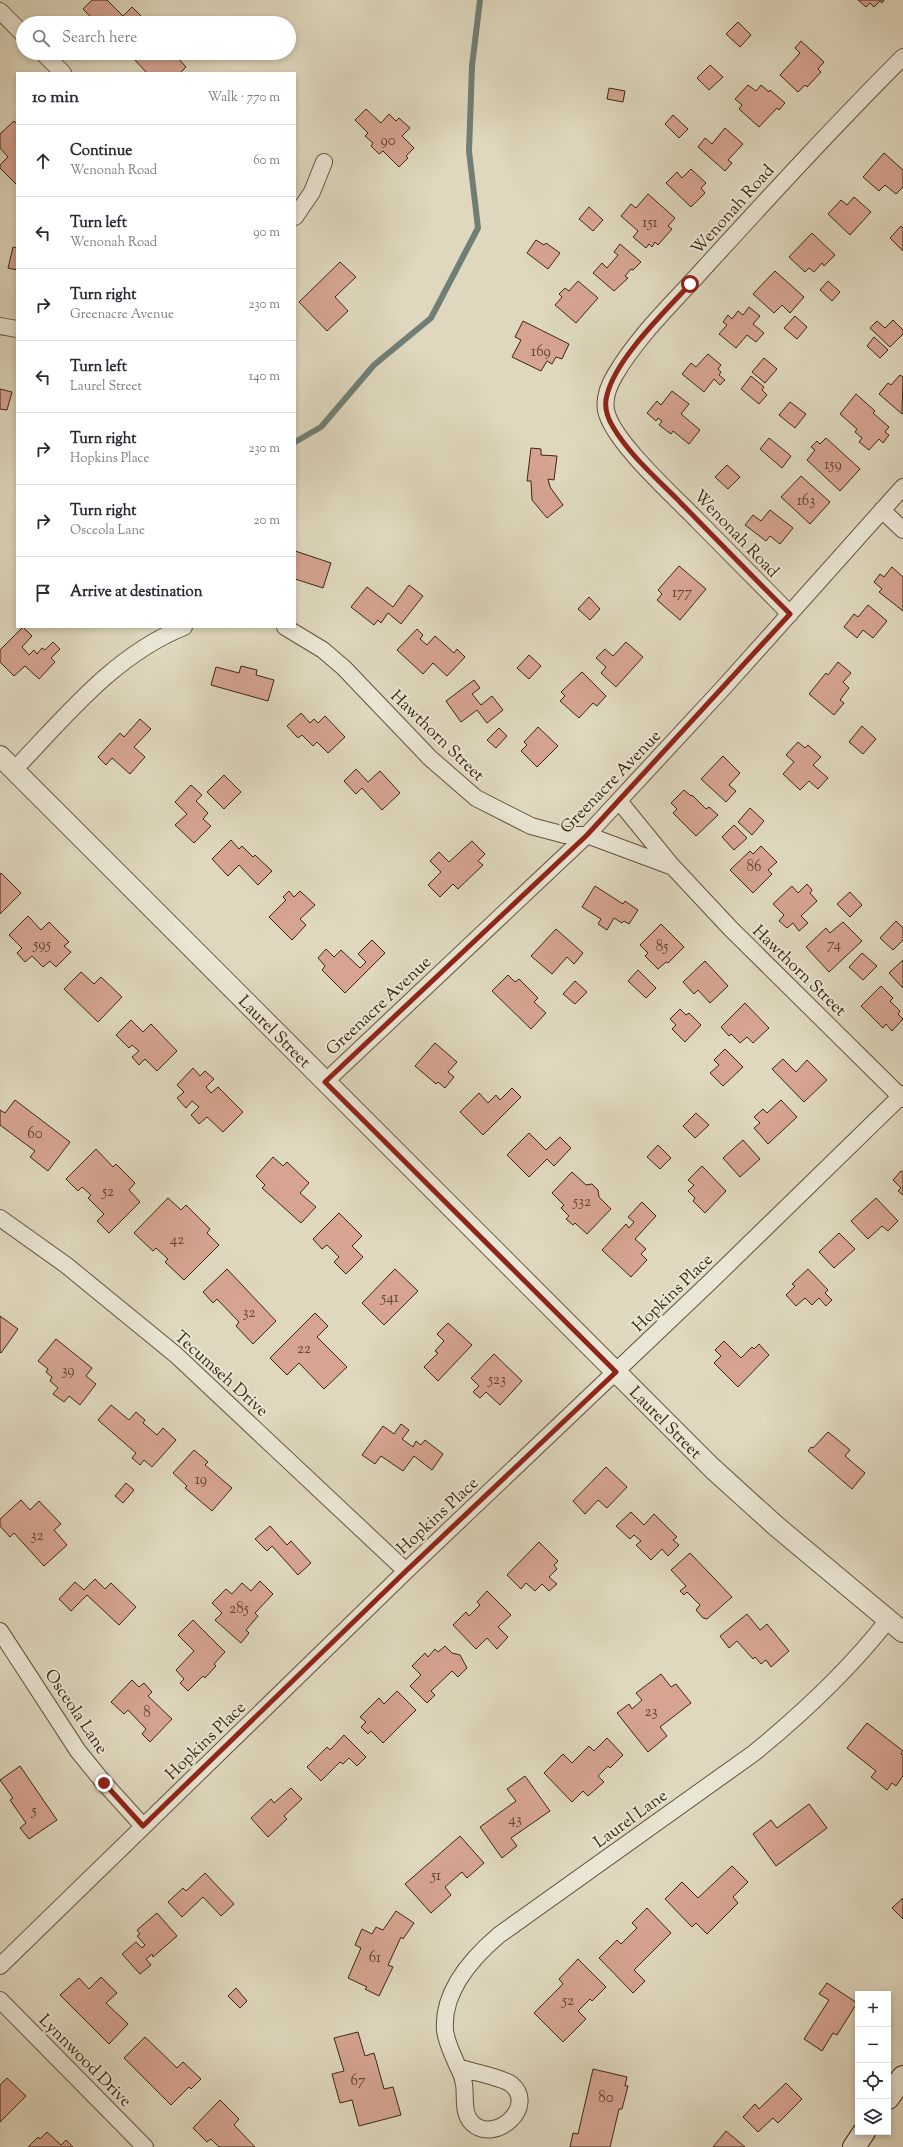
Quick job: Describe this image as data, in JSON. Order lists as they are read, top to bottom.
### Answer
{
  "streets": {
    "street": [
      "Wenonah Road",
      "Hawthorn Street",
      "Greenacre Avenue",
      "Laurel Street",
      "Hopkins Place",
      "Tecumseh Drive",
      "Osceola Lane",
      "Laurel Lane",
      "Lynnwood Drive"
    ]
  },
  "crossings": [
    ["Wenonah Road", "Greenacre Avenue"],
    ["Hawthorn Street", "Greenacre Avenue"],
    ["Hawthorn Street", "Hopkins Place"],
    ["Greenacre Avenue", "Laurel Street"],
    ["Laurel Street", "Hopkins Place"],
    ["Laurel Street", "Laurel Lane"],
    ["Hopkins Place", "Tecumseh Drive"],
    ["Hopkins Place", "Osceola Lane"]
  ],
  "house_numbers": [
    "90",
    "151",
    "169",
    "159",
    "163",
    "177",
    "86",
    "595",
    "74",
    "85",
    "60",
    "52",
    "532",
    "42",
    "541",
    "32",
    "22",
    "39",
    "523",
    "19",
    "32",
    "285",
    "23",
    "8",
    "5",
    "43",
    "51",
    "61",
    "52",
    "67",
    "80"
  ],
  "page": {
    "search": "Search here",
    "heading": ["10 min", "Walk · 770 m"],
    "list": [
      ["Continue", "Wenonah Road", "60 m"],
      ["Turn left", "Wenonah Road", "90 m"],
      ["Turn right", "Greenacre Avenue", "230 m"],
      ["Turn left", "Laurel Street", "140 m"],
      ["Turn right", "Hopkins Place", "230 m"],
      ["Turn right", "Osceola Lane", "20 m"],
      "Arrive at destination"
    ],
    "map_buttons": ["+", "−"]
  }
}
